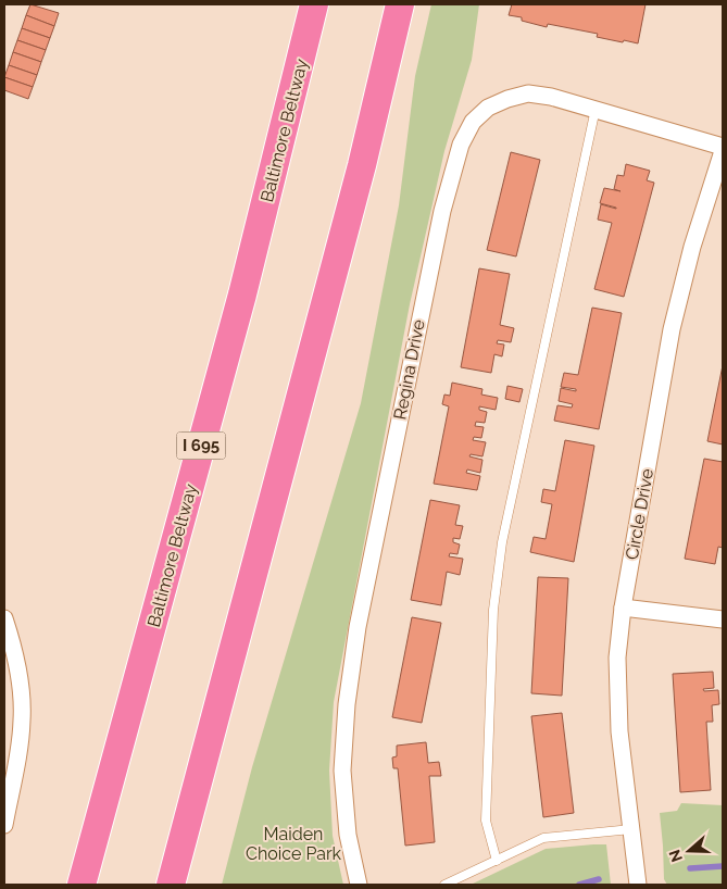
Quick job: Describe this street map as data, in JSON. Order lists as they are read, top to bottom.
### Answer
{
  "streets": {
    "highway": ["Baltimore Beltway", "I 695"],
    "street": ["Regina Drive", "Circle Drive"]
  },
  "crossings": [
    ["Regina Drive", "Circle Drive"]
  ],
  "parks": ["Maiden Choice Park"],
  "north": "left"
}
